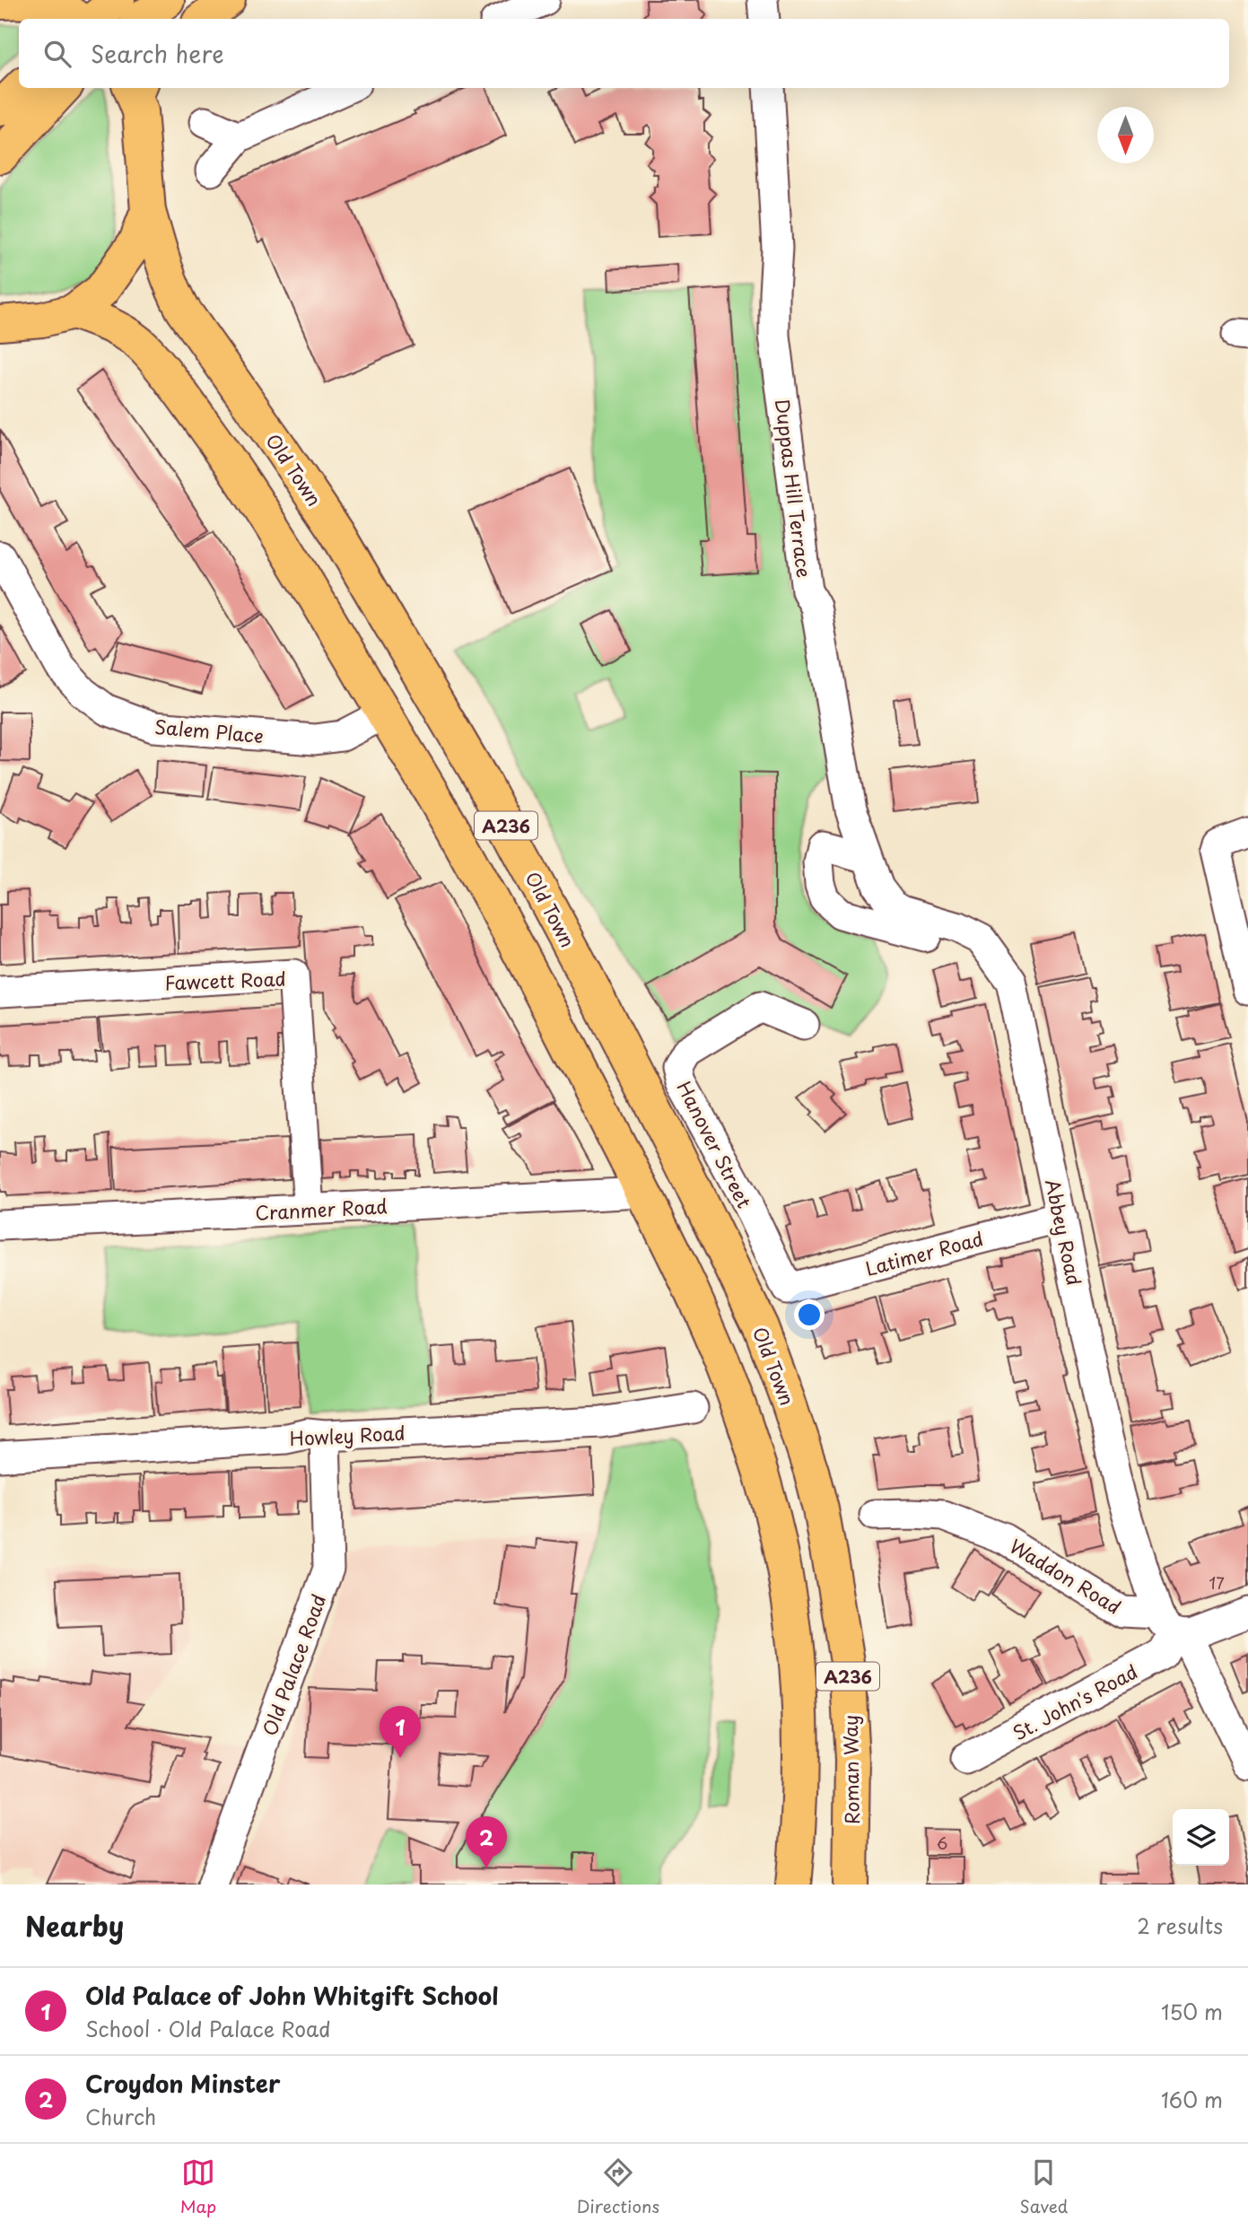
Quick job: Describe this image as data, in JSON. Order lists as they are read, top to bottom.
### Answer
{
  "streets": {
    "main road": ["Old Town", "A236", "Roman Way"],
    "street": [
      "Duppas Hill Terrace",
      "Salem Place",
      "Fawcett Road",
      "Hanover Street",
      "Cranmer Road",
      "Abbey Road",
      "Latimer Road",
      "Howley Road",
      "Waddon Road",
      "Old Palace Road",
      "St. John's Road"
    ]
  },
  "crossings": [
    ["Old Town", "Roman Way"],
    ["Duppas Hill Terrace", "Abbey Road"],
    ["Salem Place", "A236"],
    ["A236", "Cranmer Road"],
    ["Fawcett Road", "Cranmer Road"],
    ["Hanover Street", "Latimer Road"],
    ["Abbey Road", "Latimer Road"],
    ["Abbey Road", "Waddon Road"],
    ["Abbey Road", "St. John's Road"],
    ["Howley Road", "Old Palace Road"],
    ["Waddon Road", "St. John's Road"]
  ],
  "house_numbers": ["17", "6"],
  "north": "bottom",
  "page": {
    "search": "Search here",
    "pins": ["1", "2"],
    "heading": ["Nearby", "2 results"],
    "list": [
      {
        "mark": "1",
        "name": "Old Palace of John Whitgift School",
        "note": "School · Old Palace Road",
        "value": "150 m"
      },
      {
        "mark": "2",
        "name": "Croydon Minster",
        "note": "Church",
        "value": "160 m"
      }
    ],
    "nav": ["Map", "Directions", "Saved"]
  }
}
